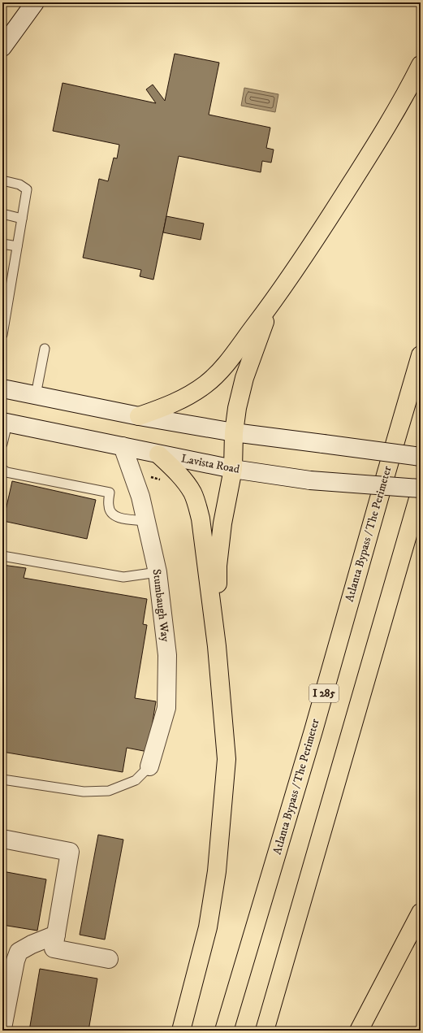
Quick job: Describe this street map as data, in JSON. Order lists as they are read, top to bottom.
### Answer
{
  "streets": {
    "highway": ["Atlanta Bypass / The Perimeter", "I 285"],
    "main road": ["Lavista Road", "Stumbaugh Way"]
  },
  "crossings": [
    ["Lavista Road", "Stumbaugh Way"]
  ]
}
